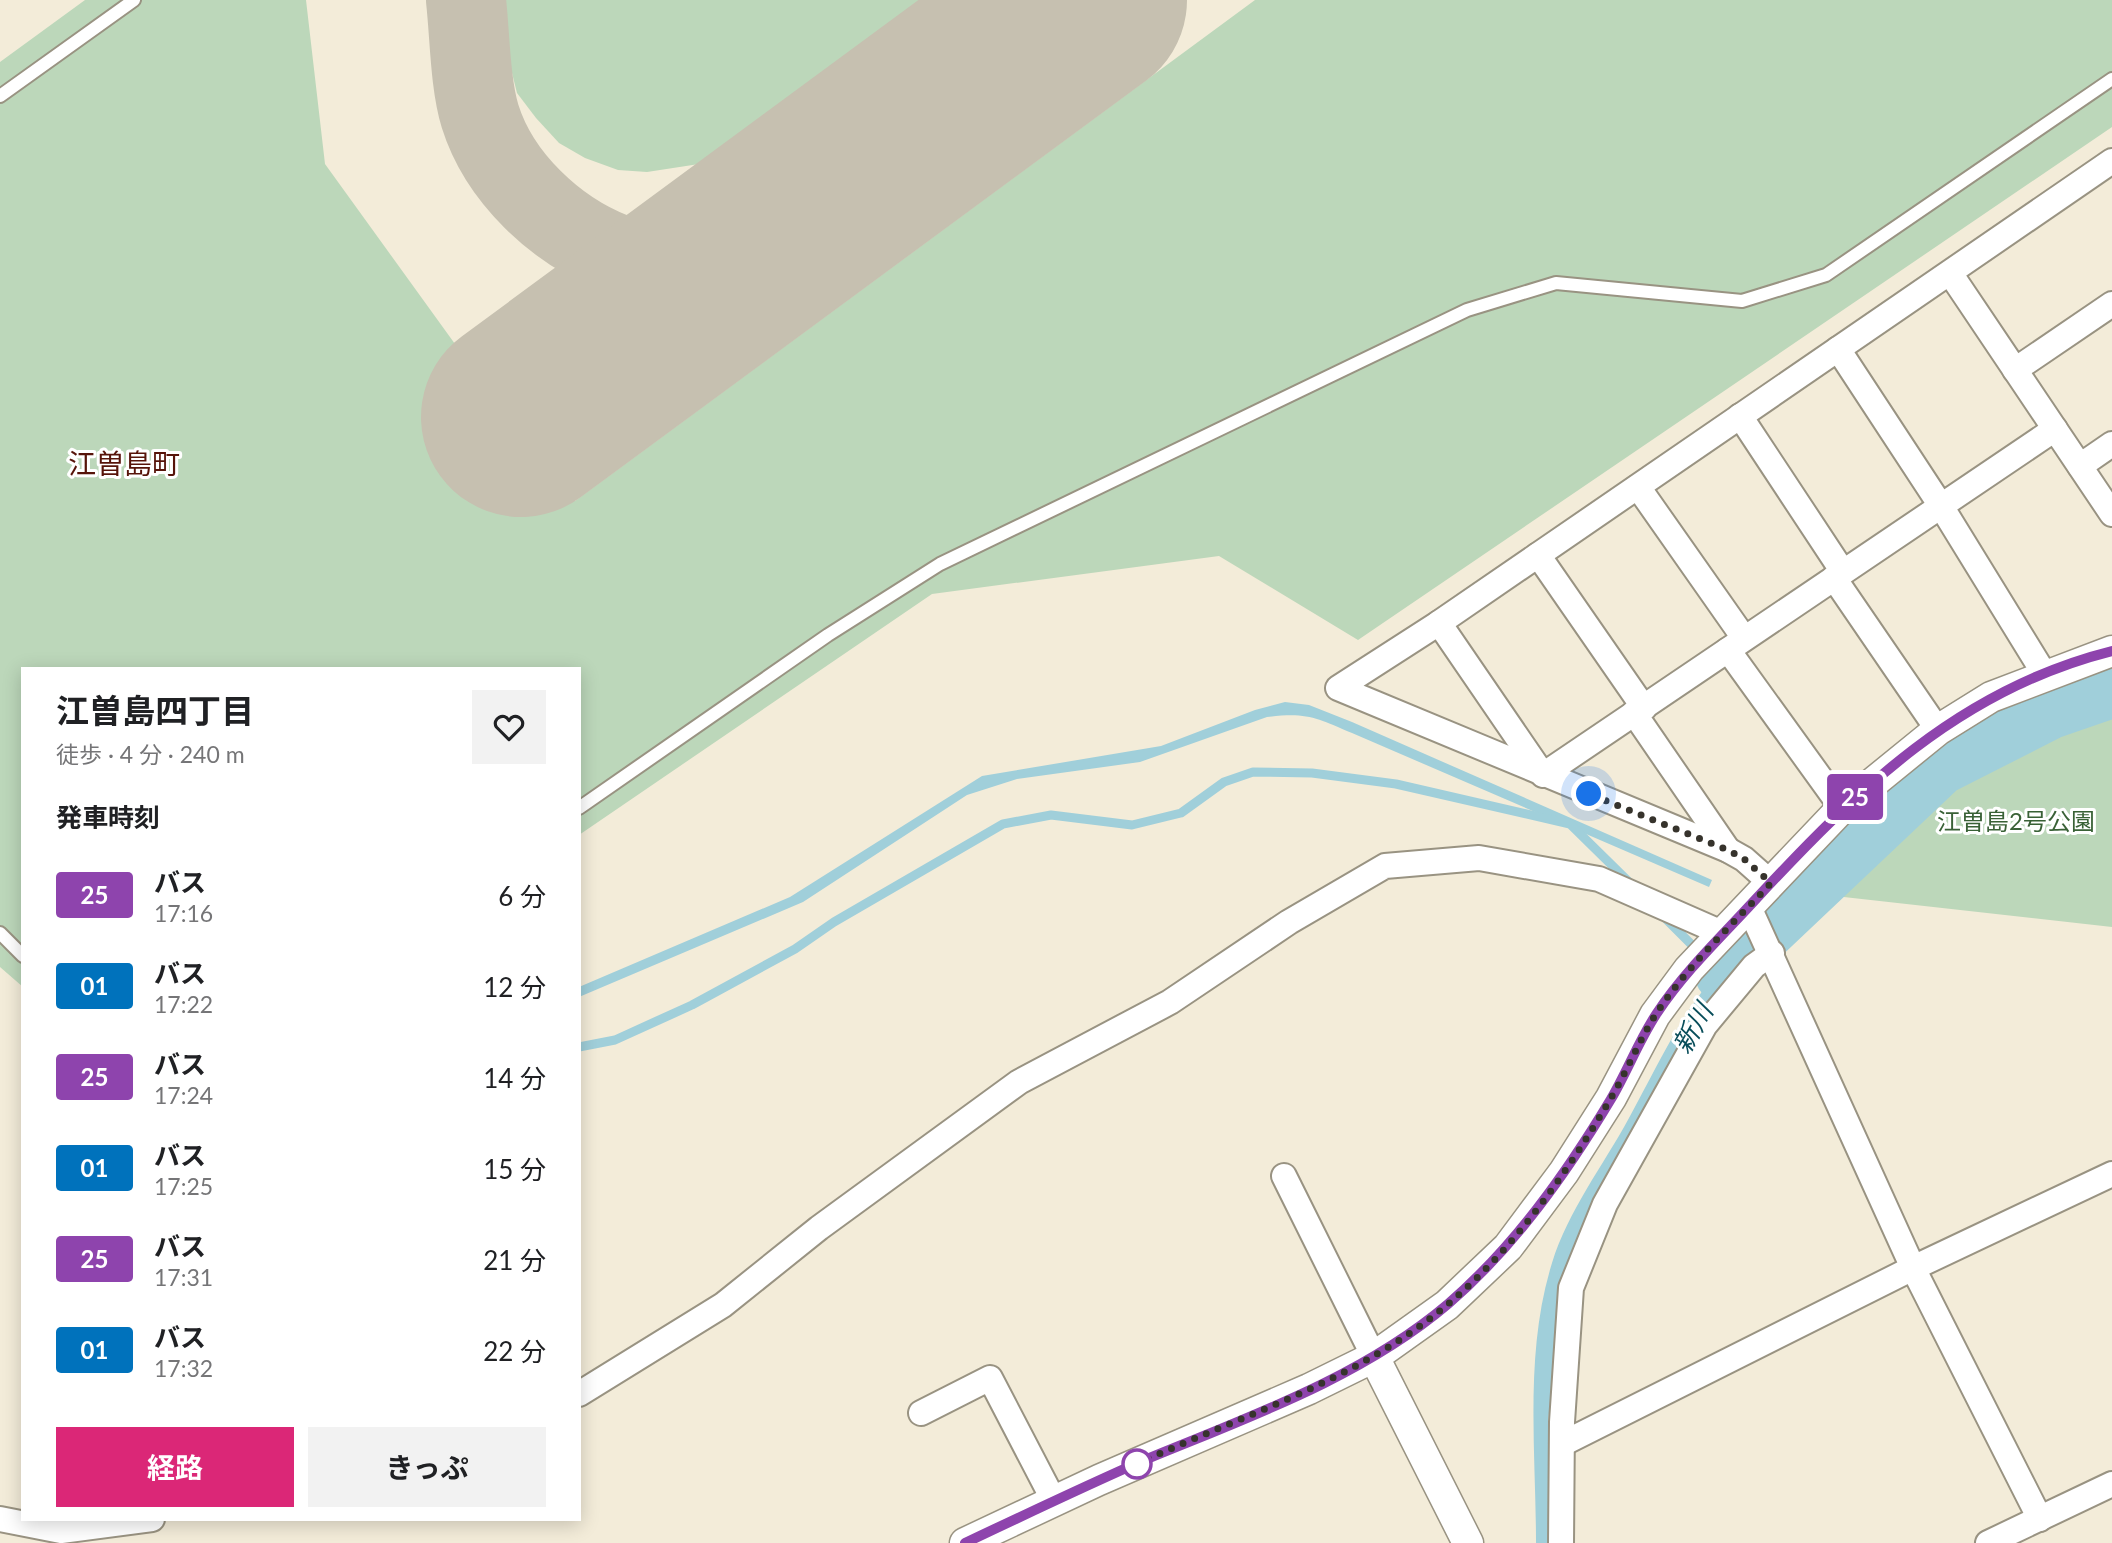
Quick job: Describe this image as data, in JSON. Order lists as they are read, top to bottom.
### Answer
{
  "districts": ["江曽島町"],
  "water": ["新川"],
  "parks": ["江曽島2号公園"],
  "lines": ["bus line 25"],
  "page": {
    "on_map": "25",
    "heading": [
      ["江曽島四丁目", "徒歩 · 4 分 · 240 m"],
      "発車時刻"
    ],
    "list": [
      {
        "mark": "25",
        "name": "バス",
        "note": "17:16",
        "value": "6 分"
      },
      {
        "mark": "01",
        "name": "バス",
        "note": "17:22",
        "value": "12 分"
      },
      {
        "mark": "25",
        "name": "バス",
        "note": "17:24",
        "value": "14 分"
      },
      {
        "mark": "01",
        "name": "バス",
        "note": "17:25",
        "value": "15 分"
      },
      {
        "mark": "25",
        "name": "バス",
        "note": "17:31",
        "value": "21 分"
      },
      {
        "mark": "01",
        "name": "バス",
        "note": "17:32",
        "value": "22 分"
      }
    ],
    "buttons": ["経路", "きっぷ"]
  }
}
